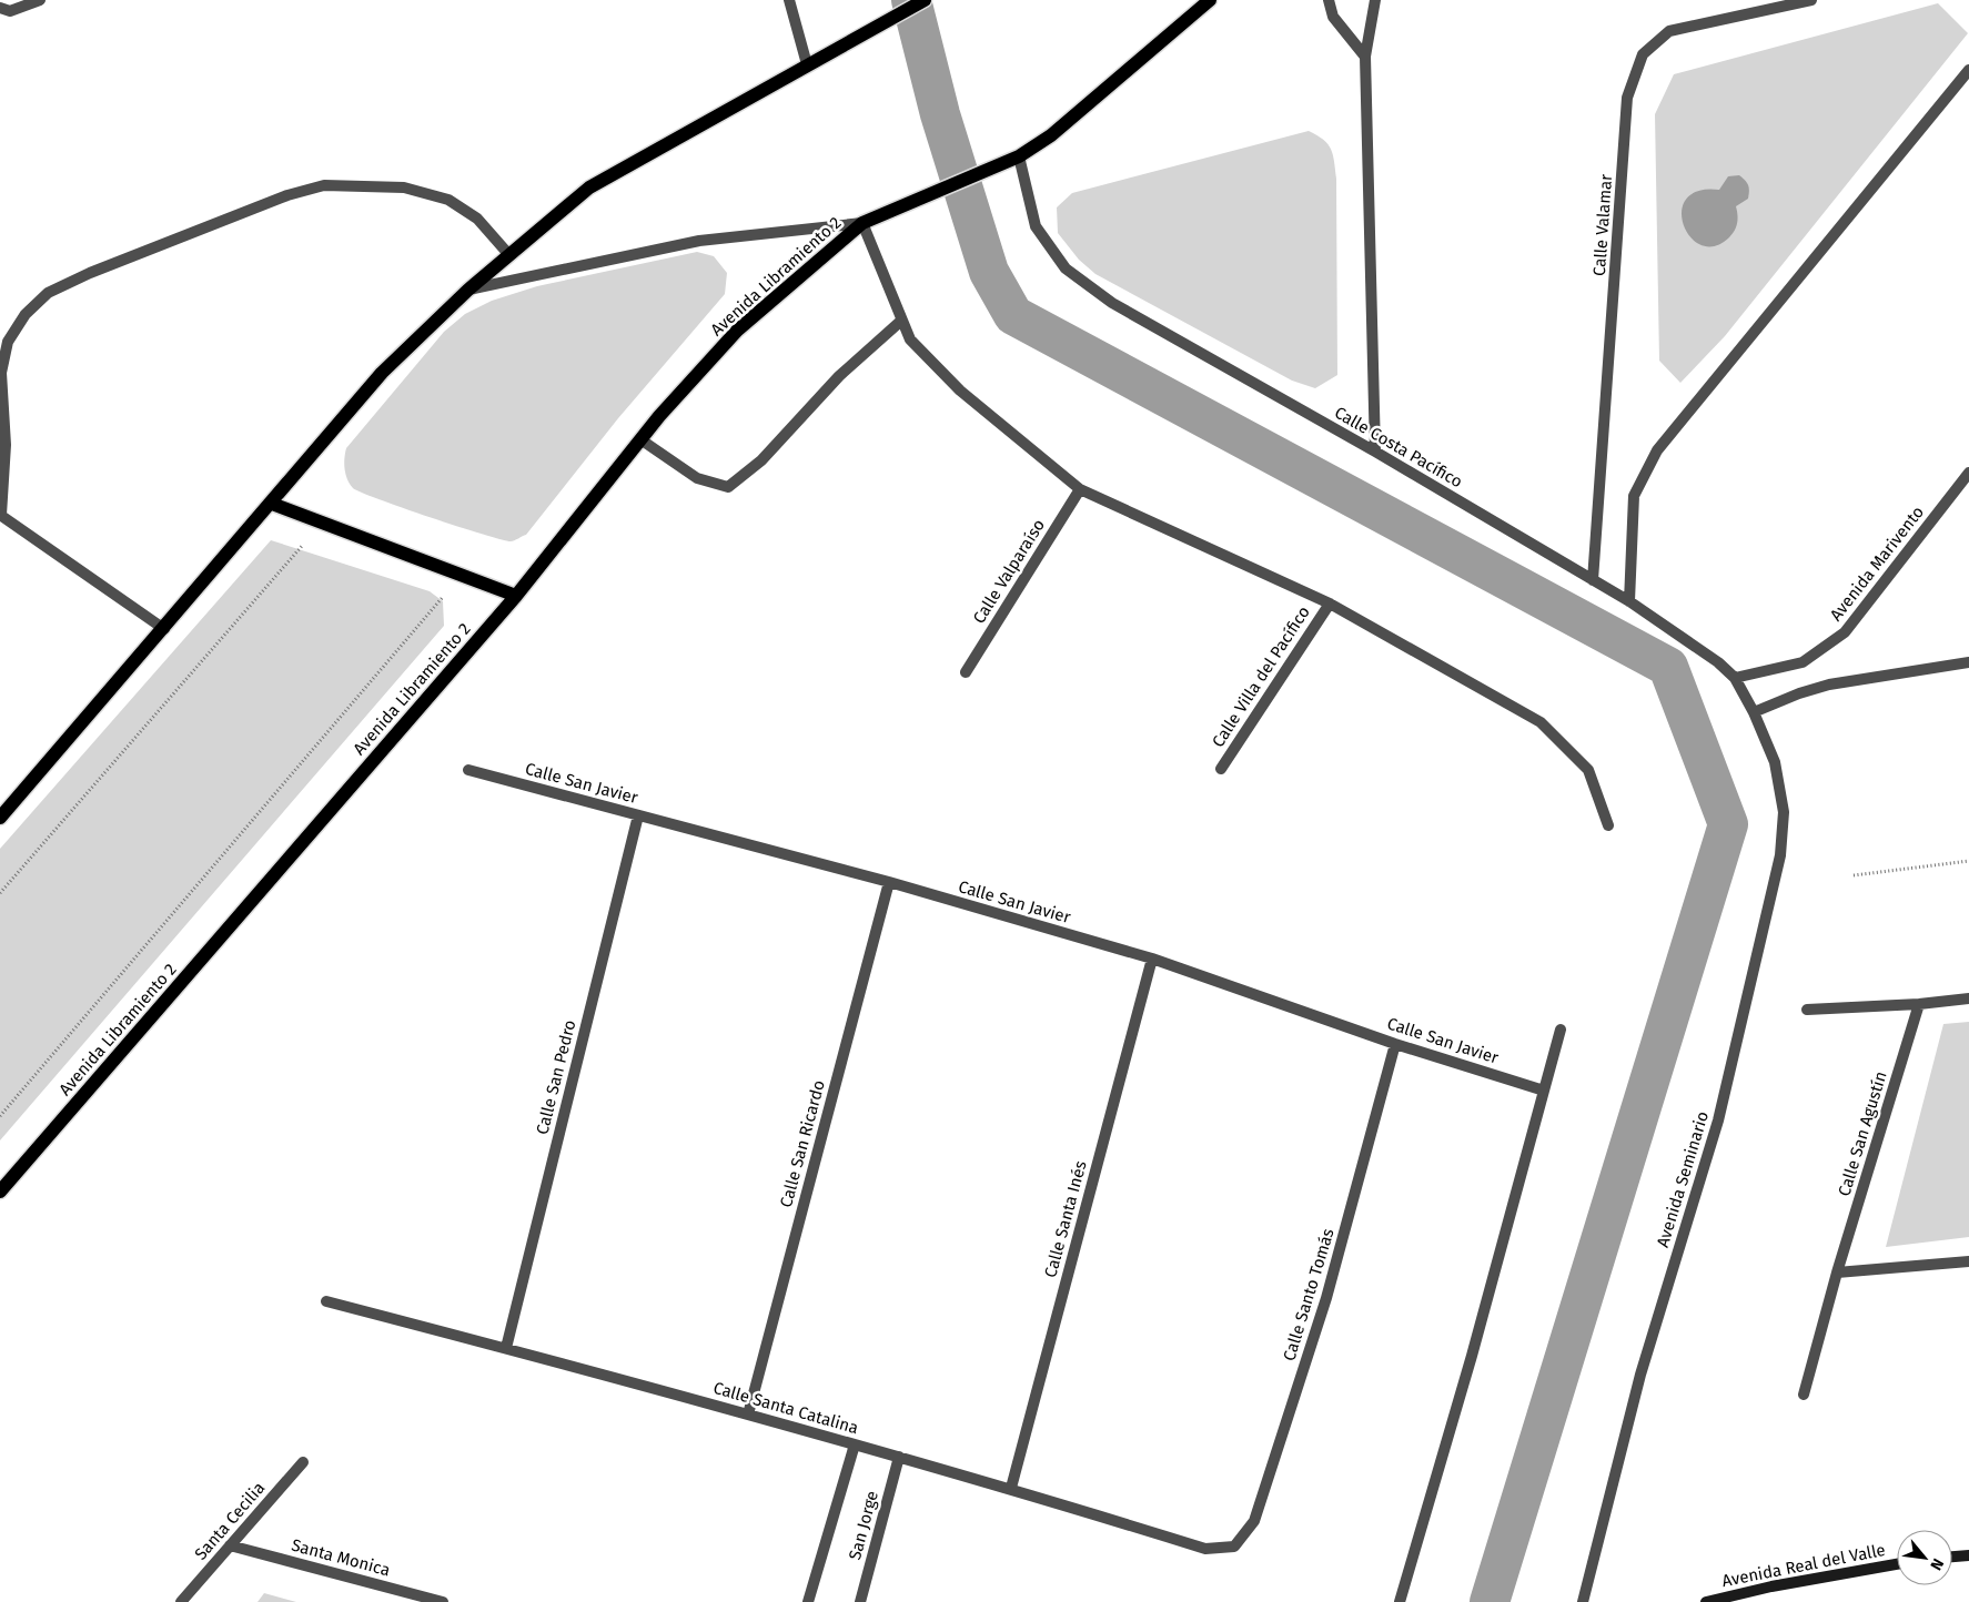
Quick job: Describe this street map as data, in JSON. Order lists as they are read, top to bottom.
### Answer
{
  "streets": {
    "main road": ["Avenida Libramiento 2"],
    "street": [
      "Calle Valamar",
      "Calle Costa Pacífico",
      "Avenida Marivento",
      "Calle Valparaíso",
      "Calle Villa del Pacífico",
      "Calle San Javier",
      "Calle San Pedro",
      "Calle San Agustín",
      "Calle San Ricardo",
      "Avenida Seminario",
      "Calle Santa Inés",
      "Calle Santo Tomás",
      "Calle Santa Catalina",
      "Santa Cecilia",
      "San Jorge",
      "Santa Monica",
      "Avenida Real del Valle"
    ]
  },
  "crossings": [
    ["Calle Valamar", "Calle Costa Pacífico"],
    ["Avenida Libramiento 2", "Calle Costa Pacífico"],
    ["Calle Costa Pacífico", "Avenida Marivento"],
    ["Calle Costa Pacífico", "Avenida Seminario"],
    ["Calle San Javier", "Calle San Pedro"],
    ["Calle San Javier", "Calle San Ricardo"],
    ["Calle San Javier", "Calle Santa Inés"],
    ["Calle San Javier", "Calle Santo Tomás"],
    ["Calle San Pedro", "Calle Santa Catalina"],
    ["Calle San Ricardo", "Calle Santa Catalina"],
    ["Calle Santa Inés", "Calle Santa Catalina"],
    ["Calle Santo Tomás", "Calle Santa Catalina"],
    ["Calle Santa Catalina", "San Jorge"],
    ["Santa Cecilia", "Santa Monica"]
  ],
  "north": "bottom right"
}
